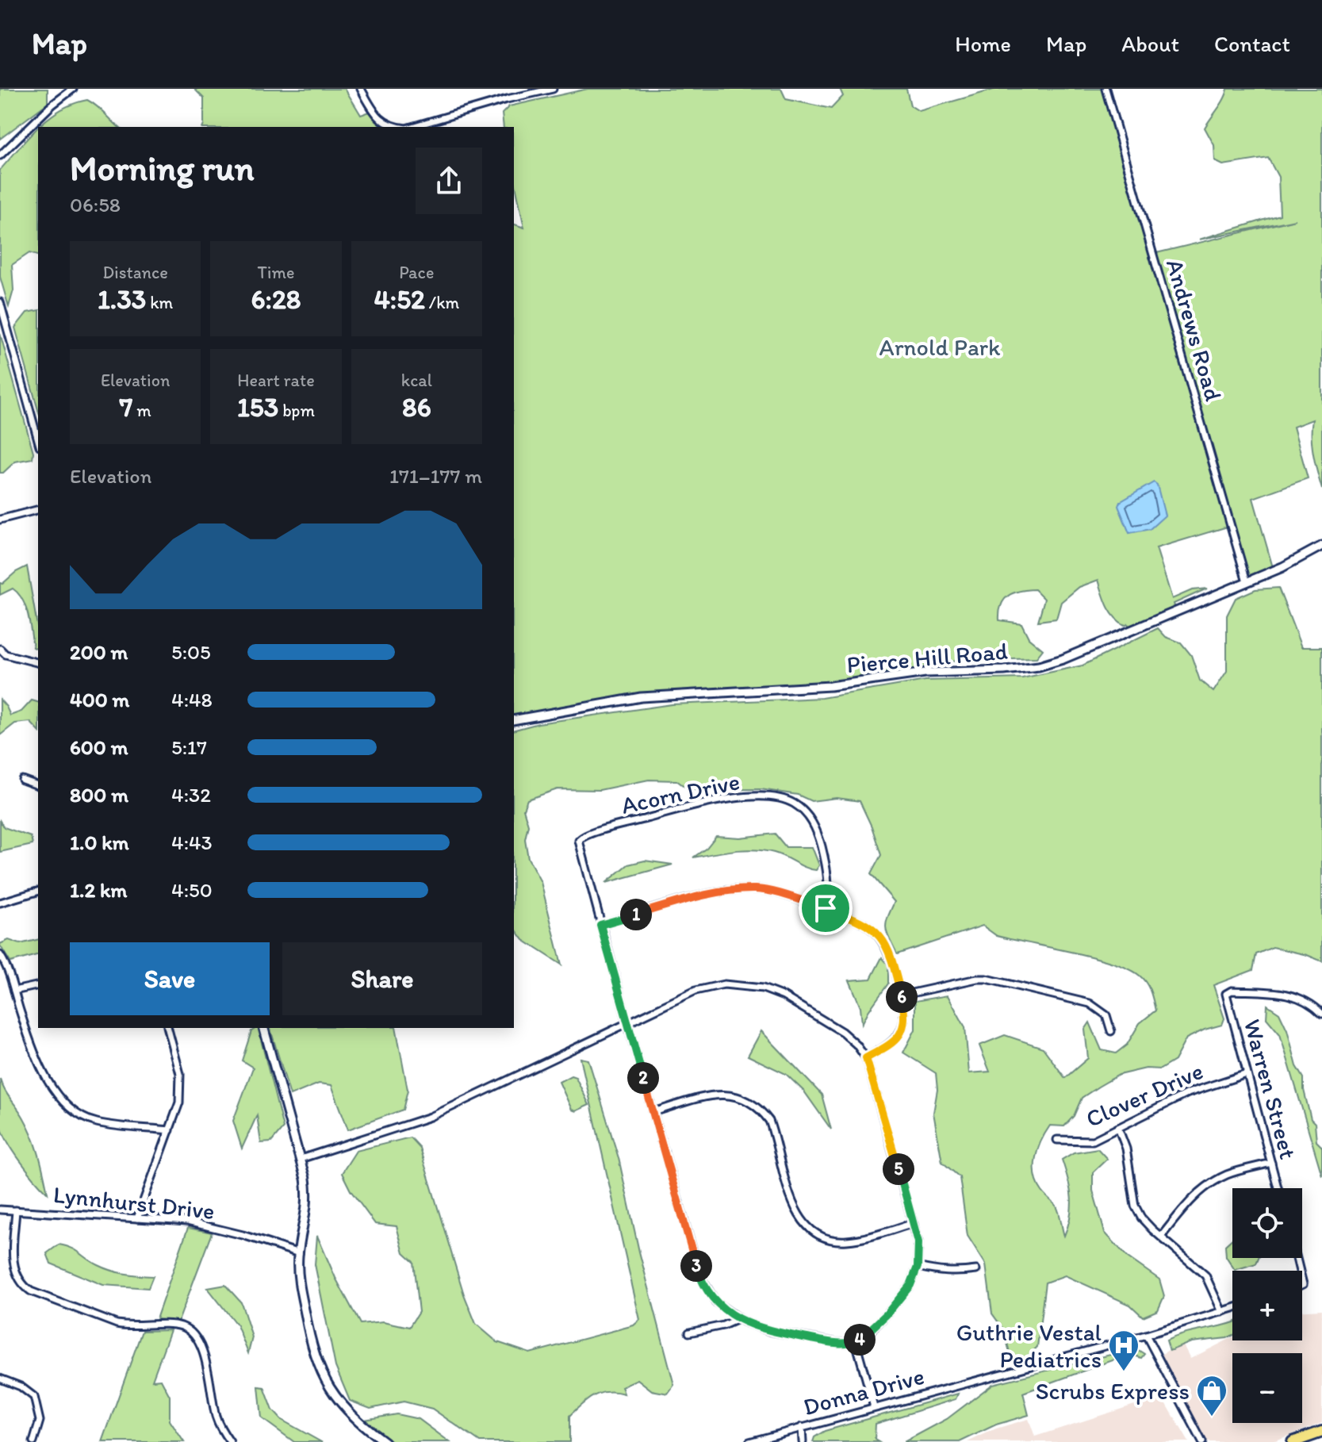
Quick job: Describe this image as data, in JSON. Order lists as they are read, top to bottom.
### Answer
{
  "streets": {
    "street": [
      "Andrews Road",
      "Pierce Hill Road",
      "Acorn Drive",
      "Warren Street",
      "Clover Drive",
      "Lynnhurst Drive",
      "Donna Drive"
    ]
  },
  "crossings": [
    ["Andrews Road", "Pierce Hill Road"],
    ["Warren Street", "Clover Drive"]
  ],
  "parks": ["Arnold Park"],
  "places": {
    "hospital": ["Guthrie Vestal Pediatrics"],
    "shop": ["Scrubs Express"]
  },
  "page": {
    "header": "Map",
    "nav": [
      "Home",
      "Map",
      "About",
      "Contact"
    ],
    "heading": ["Morning run", "06:58"],
    "stats": [
      ["Distance", "1.33 km"],
      ["Time", "6:28"],
      ["Pace", "4:52 /km"],
      ["Elevation", "7 m"],
      ["Heart rate", "153 bpm"],
      ["kcal", "86"]
    ],
    "chart": ["Elevation", "171–177 m"],
    "list": [
      {
        "name": "200 m",
        "note": "5:05"
      },
      {
        "name": "400 m",
        "note": "4:48"
      },
      {
        "name": "600 m",
        "note": "5:17"
      },
      {
        "name": "800 m",
        "note": "4:32"
      },
      {
        "name": "1.0 km",
        "note": "4:43"
      },
      {
        "name": "1.2 km",
        "note": "4:50"
      }
    ],
    "pins": [
      "1",
      "6",
      "2",
      "5",
      "3",
      "4"
    ],
    "buttons": ["Save", "Share"],
    "map_buttons": ["+", "−"]
  }
}
